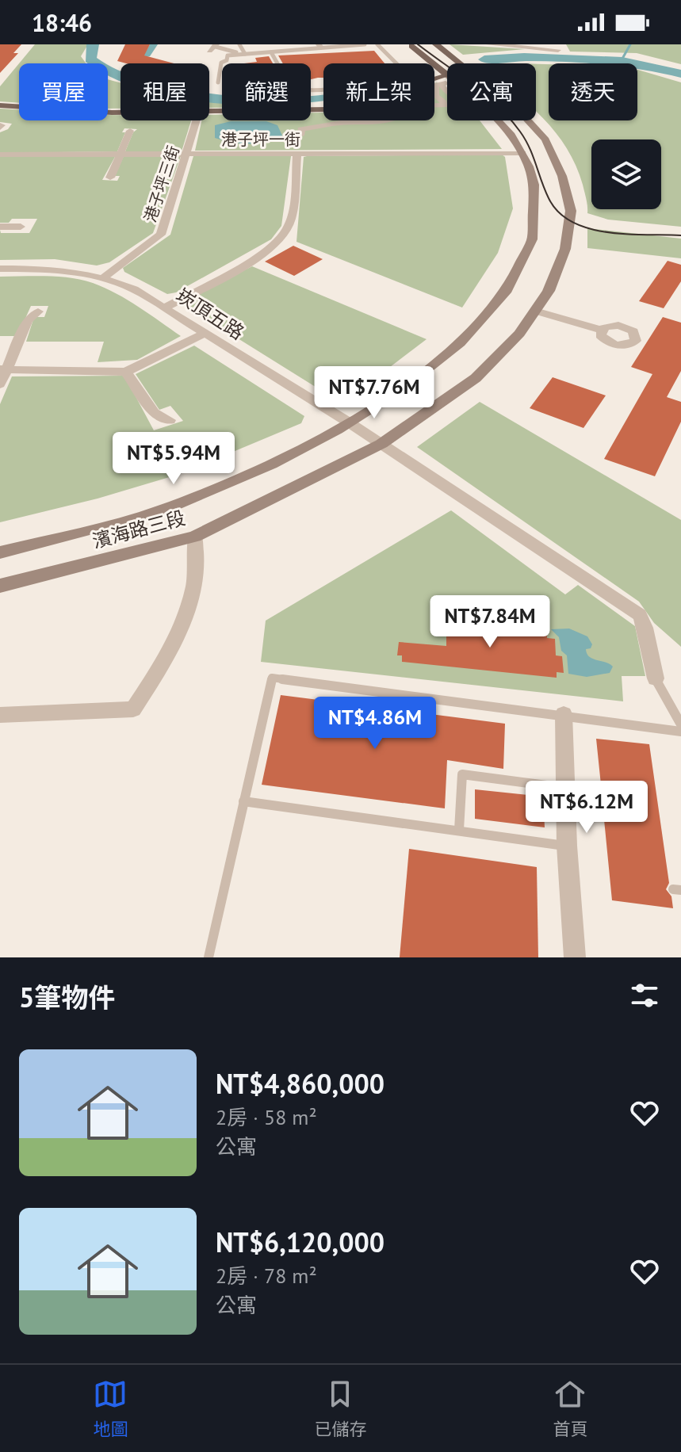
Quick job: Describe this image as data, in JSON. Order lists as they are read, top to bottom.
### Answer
{
  "streets": {
    "main road": ["濱海路三段"],
    "street": ["港子坪一街", "港子坪三街", "崁頂五路"]
  },
  "crossings": [
    ["港子坪一街", "港子坪三街"],
    ["港子坪一街", "濱海路三段"],
    ["港子坪三街", "崁頂五路"],
    ["崁頂五路", "濱海路三段"]
  ],
  "page": {
    "status": "18:46",
    "chip": [
      "買屋",
      "租屋",
      "篩選",
      "新上架",
      "公寓",
      "透天"
    ],
    "price": [
      "NT$7.76M",
      "NT$5.94M",
      "NT$7.84M",
      "NT$4.86M",
      "NT$6.12M"
    ],
    "heading": "5筆物件",
    "list": [
      {
        "name": "NT$4,860,000",
        "note": "2房 · 58 m² · 公寓"
      },
      {
        "name": "NT$6,120,000",
        "note": "2房 · 78 m² · 公寓"
      }
    ],
    "tabs": ["地圖", "已儲存", "首頁"]
  }
}
